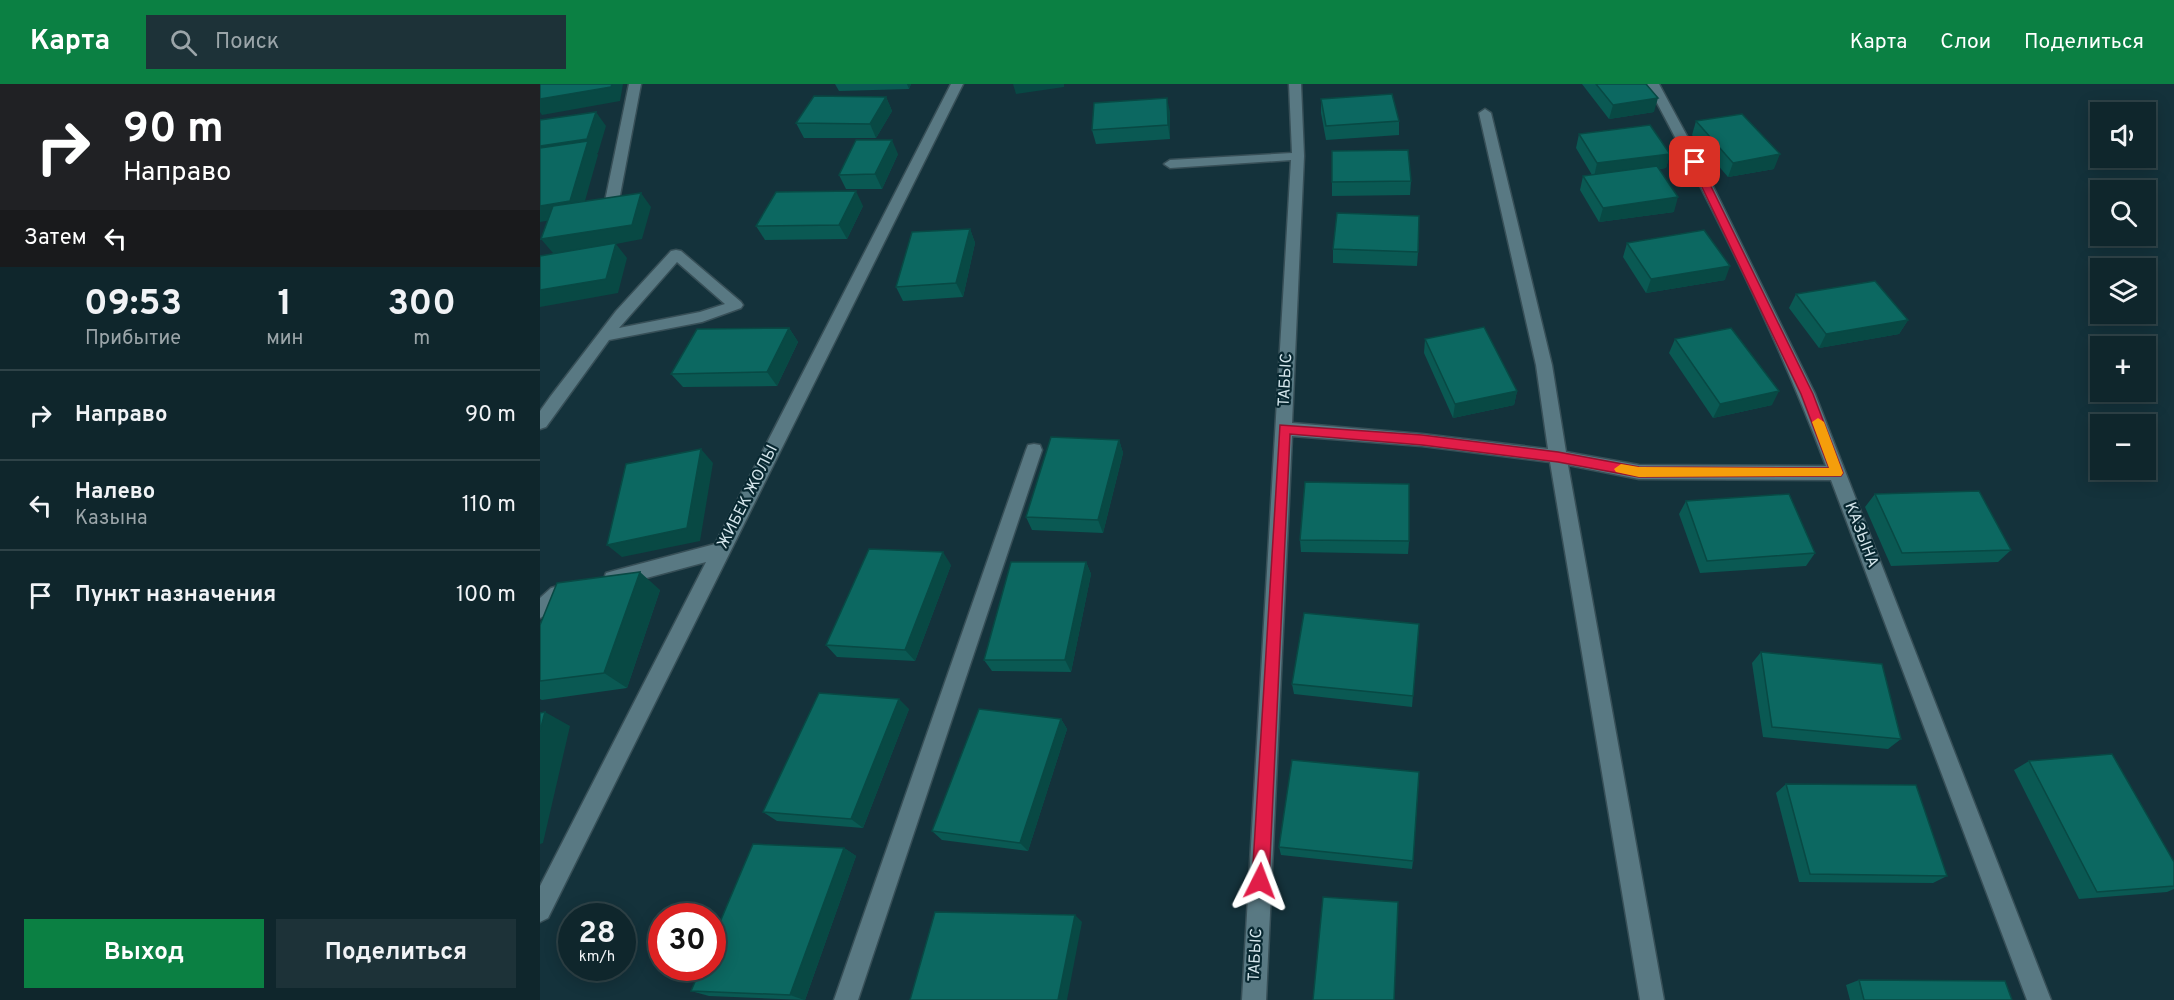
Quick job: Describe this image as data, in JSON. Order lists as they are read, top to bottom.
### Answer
{
  "streets": {
    "street": ["ТАБЫС", "ЖИБЕК ЖОЛЫ", "КАЗЫНА"]
  },
  "page": {
    "header": "Карта",
    "search": "Поиск",
    "nav": ["Карта", "Слои", "Поделиться"],
    "turn": ["90 m", "Направо"],
    "map_buttons": ["+", "−"],
    "then": "Затем",
    "eta": [
      "09:53",
      "Прибытие",
      "1",
      "мин",
      "300",
      "m"
    ],
    "list": [
      {
        "name": "Направо",
        "value": "90 m"
      },
      {
        "name": "Налево",
        "note": "Казына",
        "value": "110 m"
      },
      {
        "name": "Пункт назначения",
        "value": "100 m"
      }
    ],
    "speed": "28 km/h",
    "limit": "30",
    "buttons": ["Выход", "Поделиться"]
  }
}
